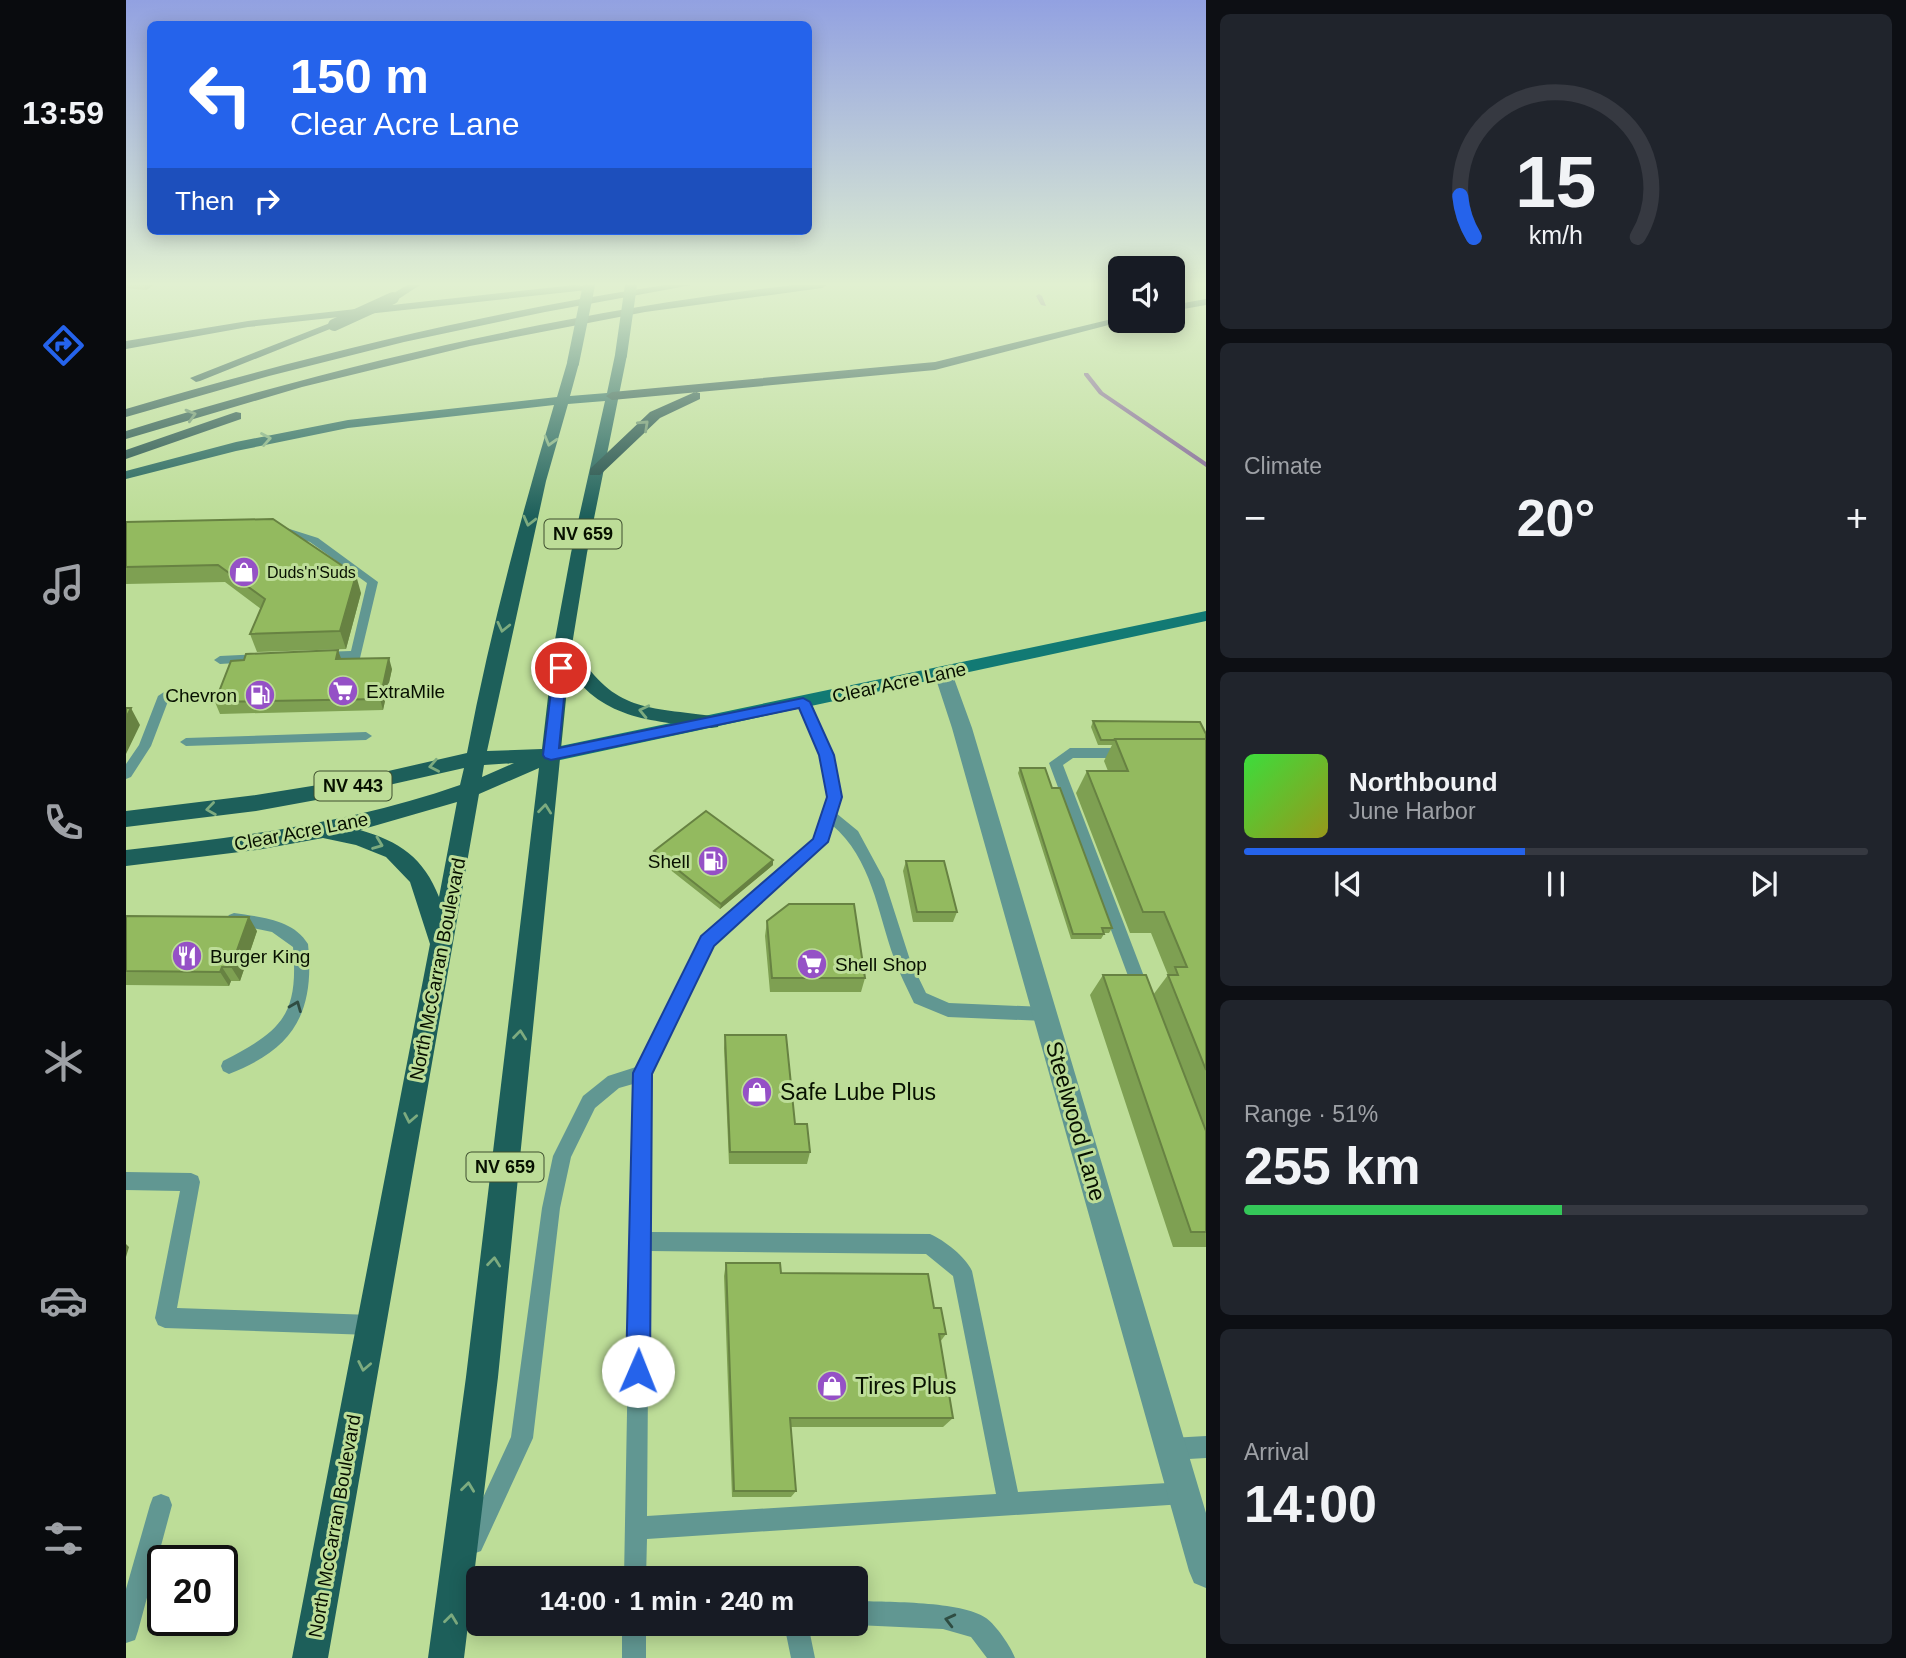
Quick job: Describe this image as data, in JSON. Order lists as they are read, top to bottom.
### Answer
{
  "streets": {
    "main road": [
      "NV 659",
      "Clear Acre Lane",
      "NV 443",
      "North McCarran Boulevard"
    ],
    "street": ["Steelwood Lane"]
  },
  "crossings": [
    ["NV 659", "Clear Acre Lane"],
    ["Clear Acre Lane", "North McCarran Boulevard"],
    ["Clear Acre Lane", "Steelwood Lane"]
  ],
  "places": {
    "shop": ["Duds'n'Suds", "Safe Lube Plus", "Tires Plus"],
    "supermarket": ["ExtraMile", "Shell Shop"],
    "fuel station": ["Chevron", "Shell"],
    "restaurant": ["Burger King"]
  },
  "page": {
    "tabs": "13:59",
    "turn": ["150 m", "Clear Acre Lane"],
    "then": "Then",
    "tile": [
      "Climate",
      ["Range · 51%", "255 km"],
      ["Arrival", "14:00"]
    ],
    "heat": ["−", "20°", "+"],
    "song": ["Northbound", "June Harbor"],
    "limit": "20",
    "trip": "14:00 · 1 min · 240 m",
    "gauge": ["15", "km/h"]
  }
}
